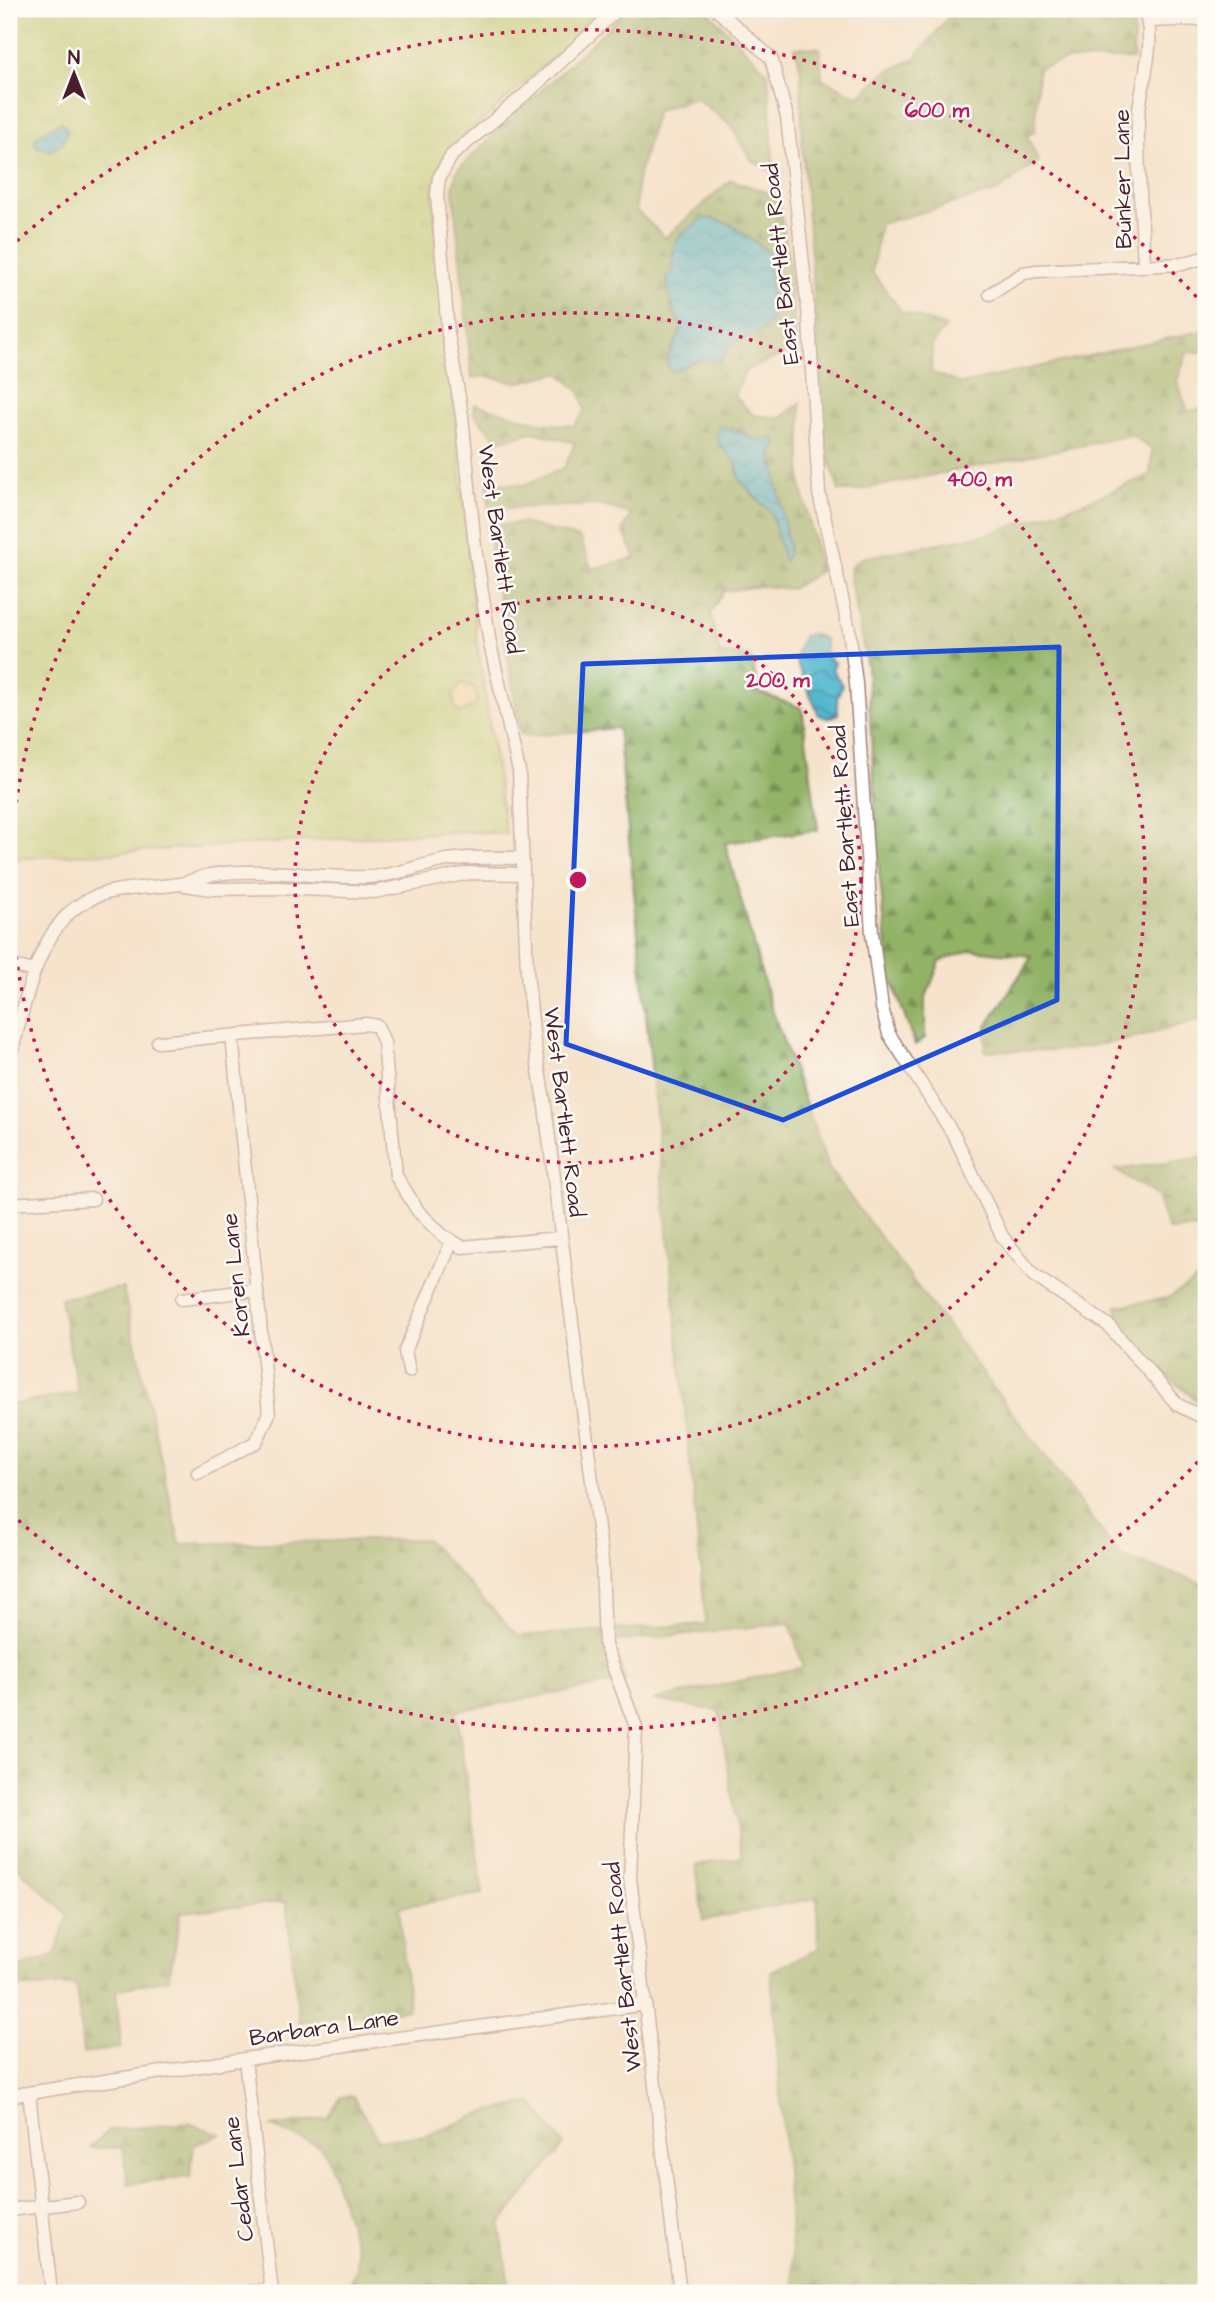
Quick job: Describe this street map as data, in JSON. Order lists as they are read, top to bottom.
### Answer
{
  "streets": {
    "street": [
      "Bunker Lane",
      "East Bartlett Road",
      "West Bartlett Road",
      "Koren Lane",
      "Barbara Lane",
      "Cedar Lane"
    ]
  },
  "crossings": [
    ["West Bartlett Road", "Barbara Lane"],
    ["Barbara Lane", "Cedar Lane"]
  ],
  "north": "top",
  "rings": ["600 m", "400 m", "200 m"]
}
